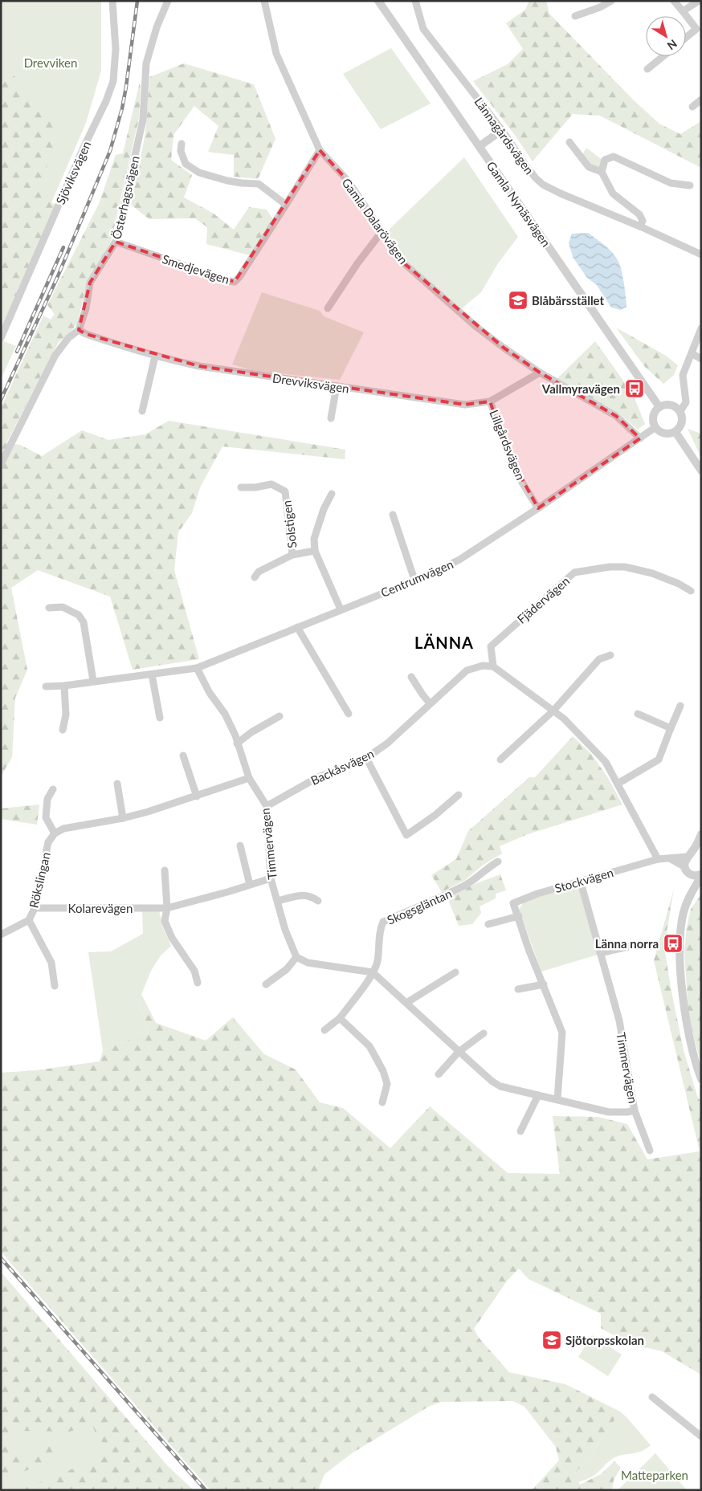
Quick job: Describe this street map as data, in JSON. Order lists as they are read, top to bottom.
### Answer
{
  "streets": {
    "street": [
      "Lännagårdsvägen",
      "Sjöviksvägen",
      "Österhagsvägen",
      "Gamla Nynäsvägen",
      "Gamla Dalarövägen",
      "Smedjevägen",
      "Drevviksvägen",
      "Lillgårdsvägen",
      "Solstigen",
      "Centrumvägen",
      "Fjädervägen",
      "Backåsvägen",
      "Timmervägen",
      "Rökslingan",
      "Stockvägen",
      "Skogsgläntan",
      "Kolarevägen"
    ]
  },
  "crossings": [
    ["Österhagsvägen", "Smedjevägen"],
    ["Österhagsvägen", "Drevviksvägen"],
    ["Gamla Nynäsvägen", "Centrumvägen"],
    ["Gamla Dalarövägen", "Smedjevägen"],
    ["Gamla Dalarövägen", "Drevviksvägen"],
    ["Gamla Dalarövägen", "Centrumvägen"],
    ["Drevviksvägen", "Lillgårdsvägen"],
    ["Lillgårdsvägen", "Centrumvägen"],
    ["Solstigen", "Centrumvägen"],
    ["Centrumvägen", "Timmervägen"],
    ["Fjädervägen", "Backåsvägen"],
    ["Backåsvägen", "Timmervägen"],
    ["Timmervägen", "Stockvägen"],
    ["Timmervägen", "Skogsgläntan"],
    ["Timmervägen", "Kolarevägen"],
    ["Rökslingan", "Kolarevägen"]
  ],
  "districts": ["LÄNNA"],
  "parks": ["Drevviken", "Matteparken"],
  "places": {
    "school or university": ["Blåbärsstället", "Sjötorpsskolan"],
    "bus stop": ["Vallmyravägen", "Länna norra"]
  },
  "north": "bottom right"
}
